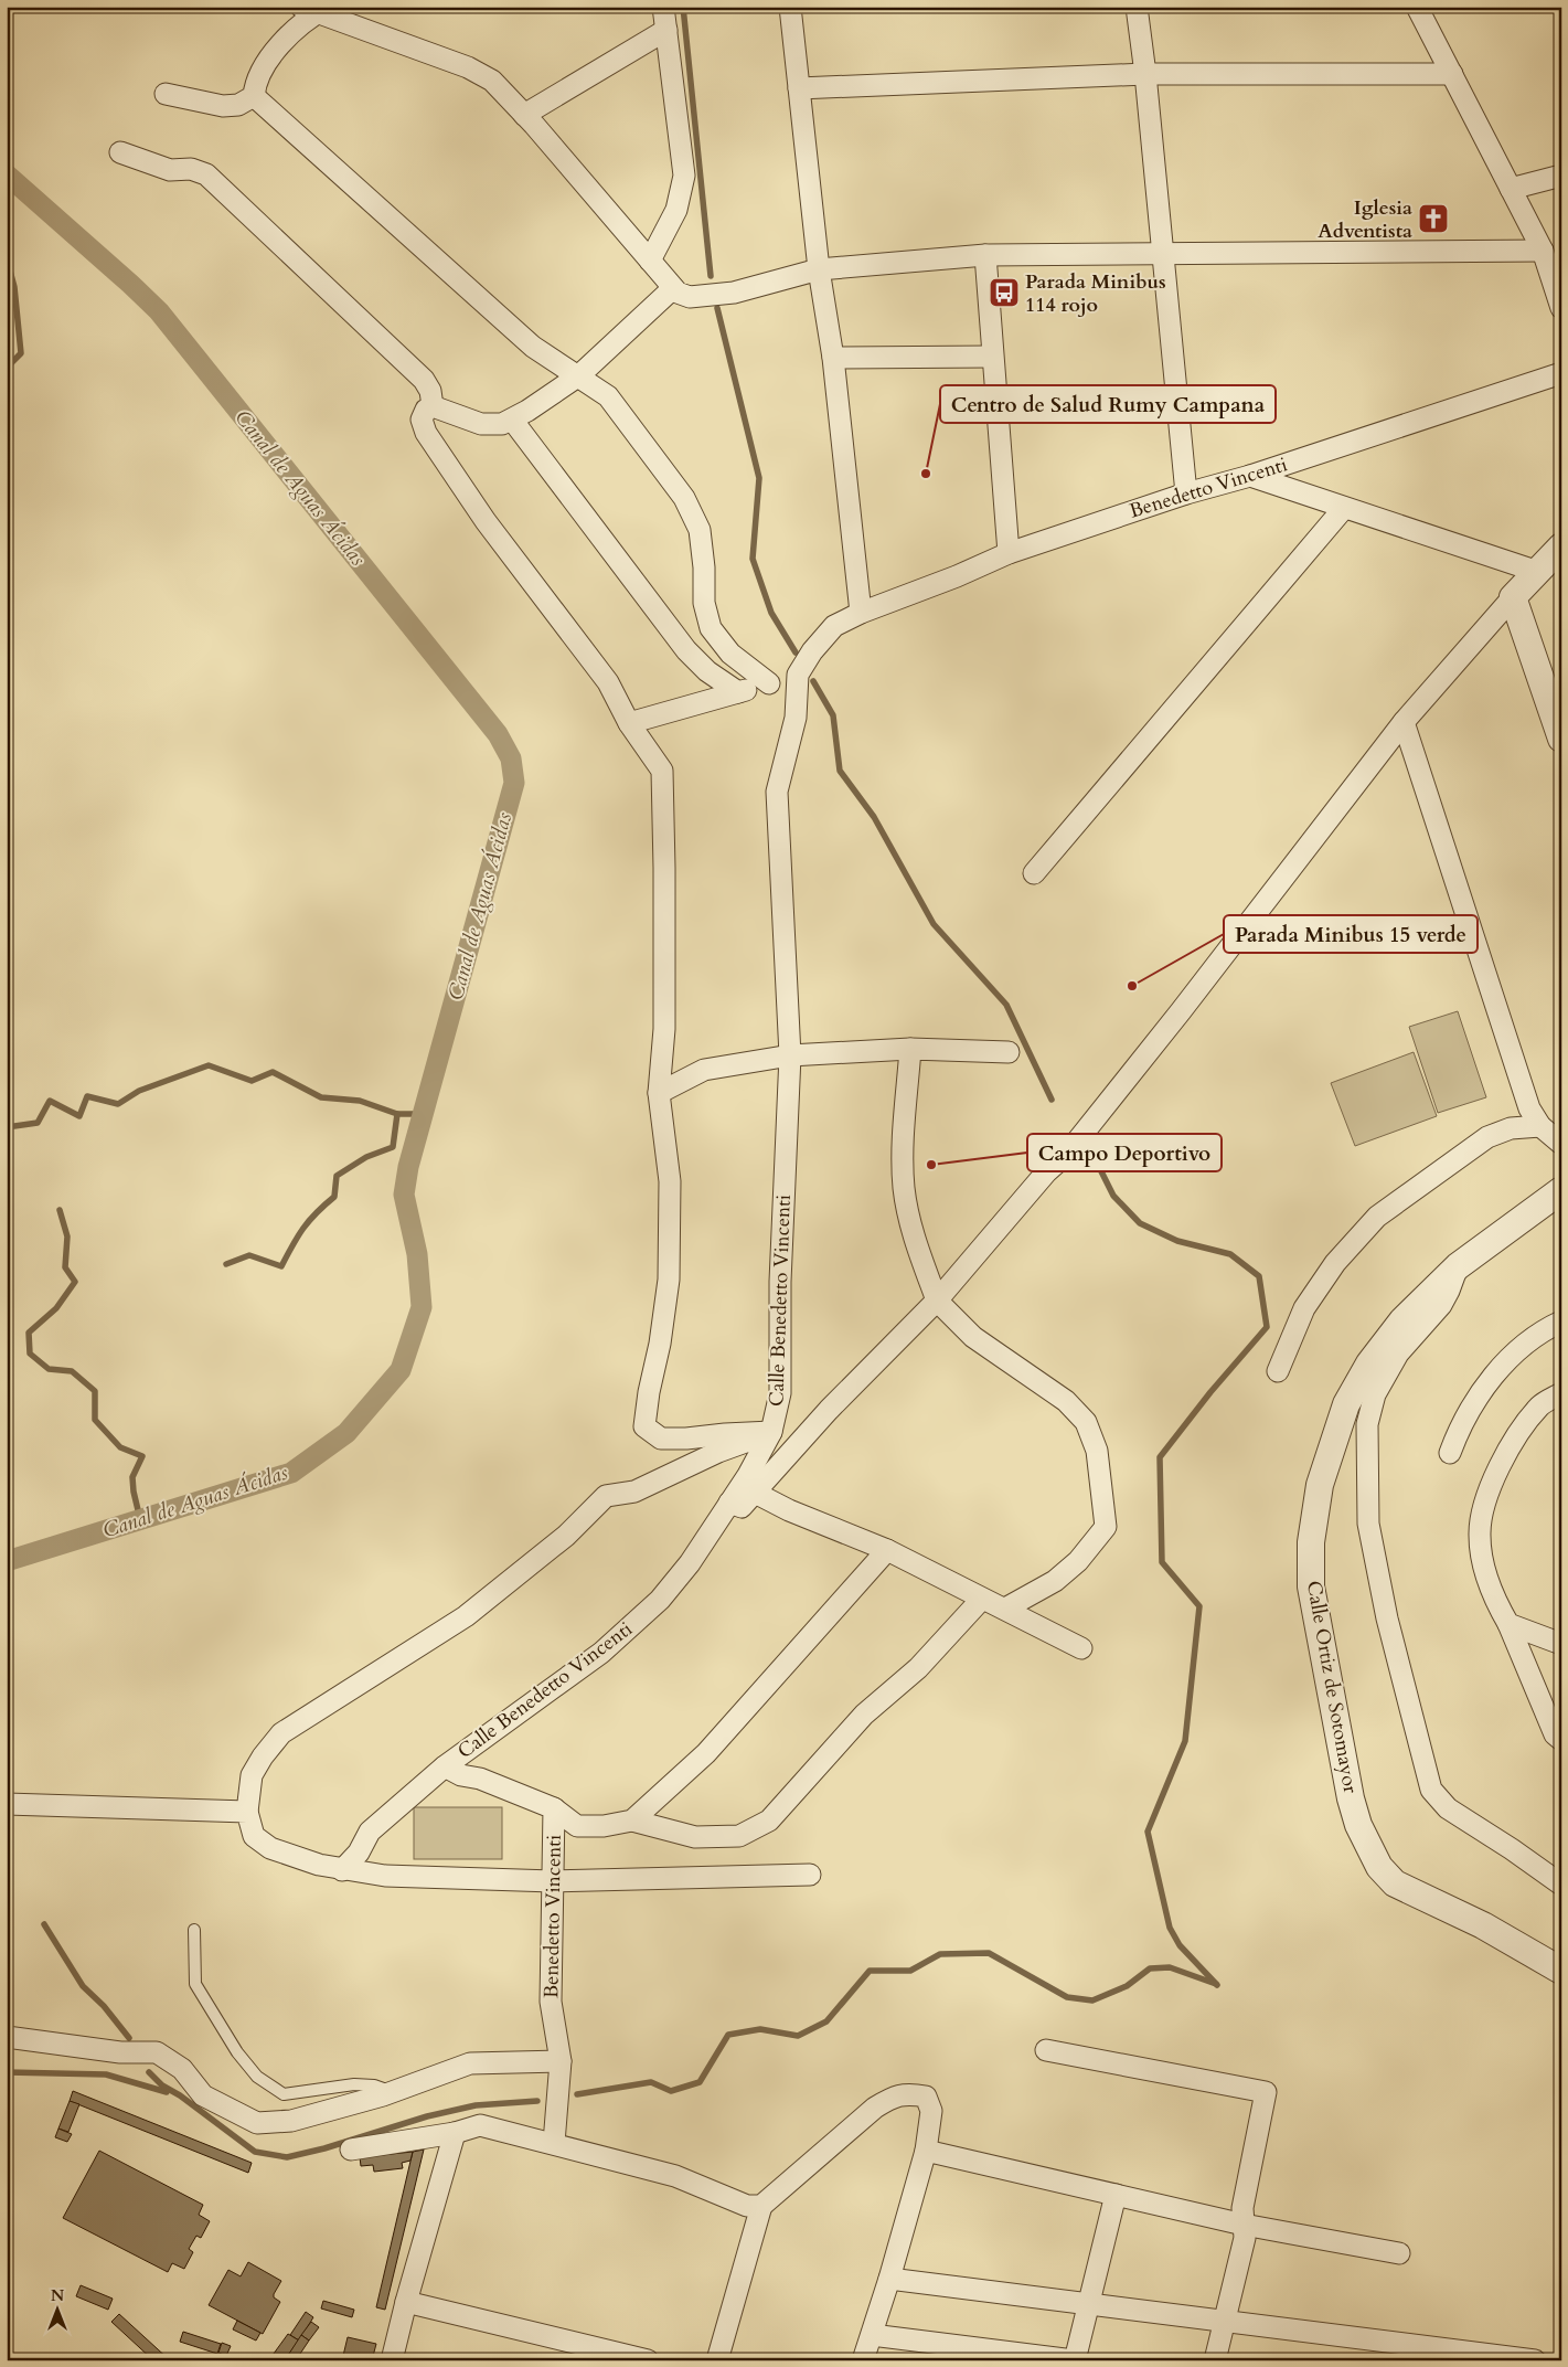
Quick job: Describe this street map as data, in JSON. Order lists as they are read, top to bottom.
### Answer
{
  "streets": {
    "street": ["Benedetto Vincenti", "Calle Benedetto Vincenti", "Calle Ortiz de Sotomayor"]
  },
  "crossings": [
    ["Benedetto Vincenti", "Calle Benedetto Vincenti"]
  ],
  "water": ["Canal de Aguas Ácidas"],
  "places": {
    "church": ["Iglesia Adventista"],
    "bus stop": ["Parada Minibus 114 rojo"],
    "other": ["Centro de Salud Rumy Campana", "Parada Minibus 15 verde", "Campo Deportivo"]
  },
  "north": "top"
}
